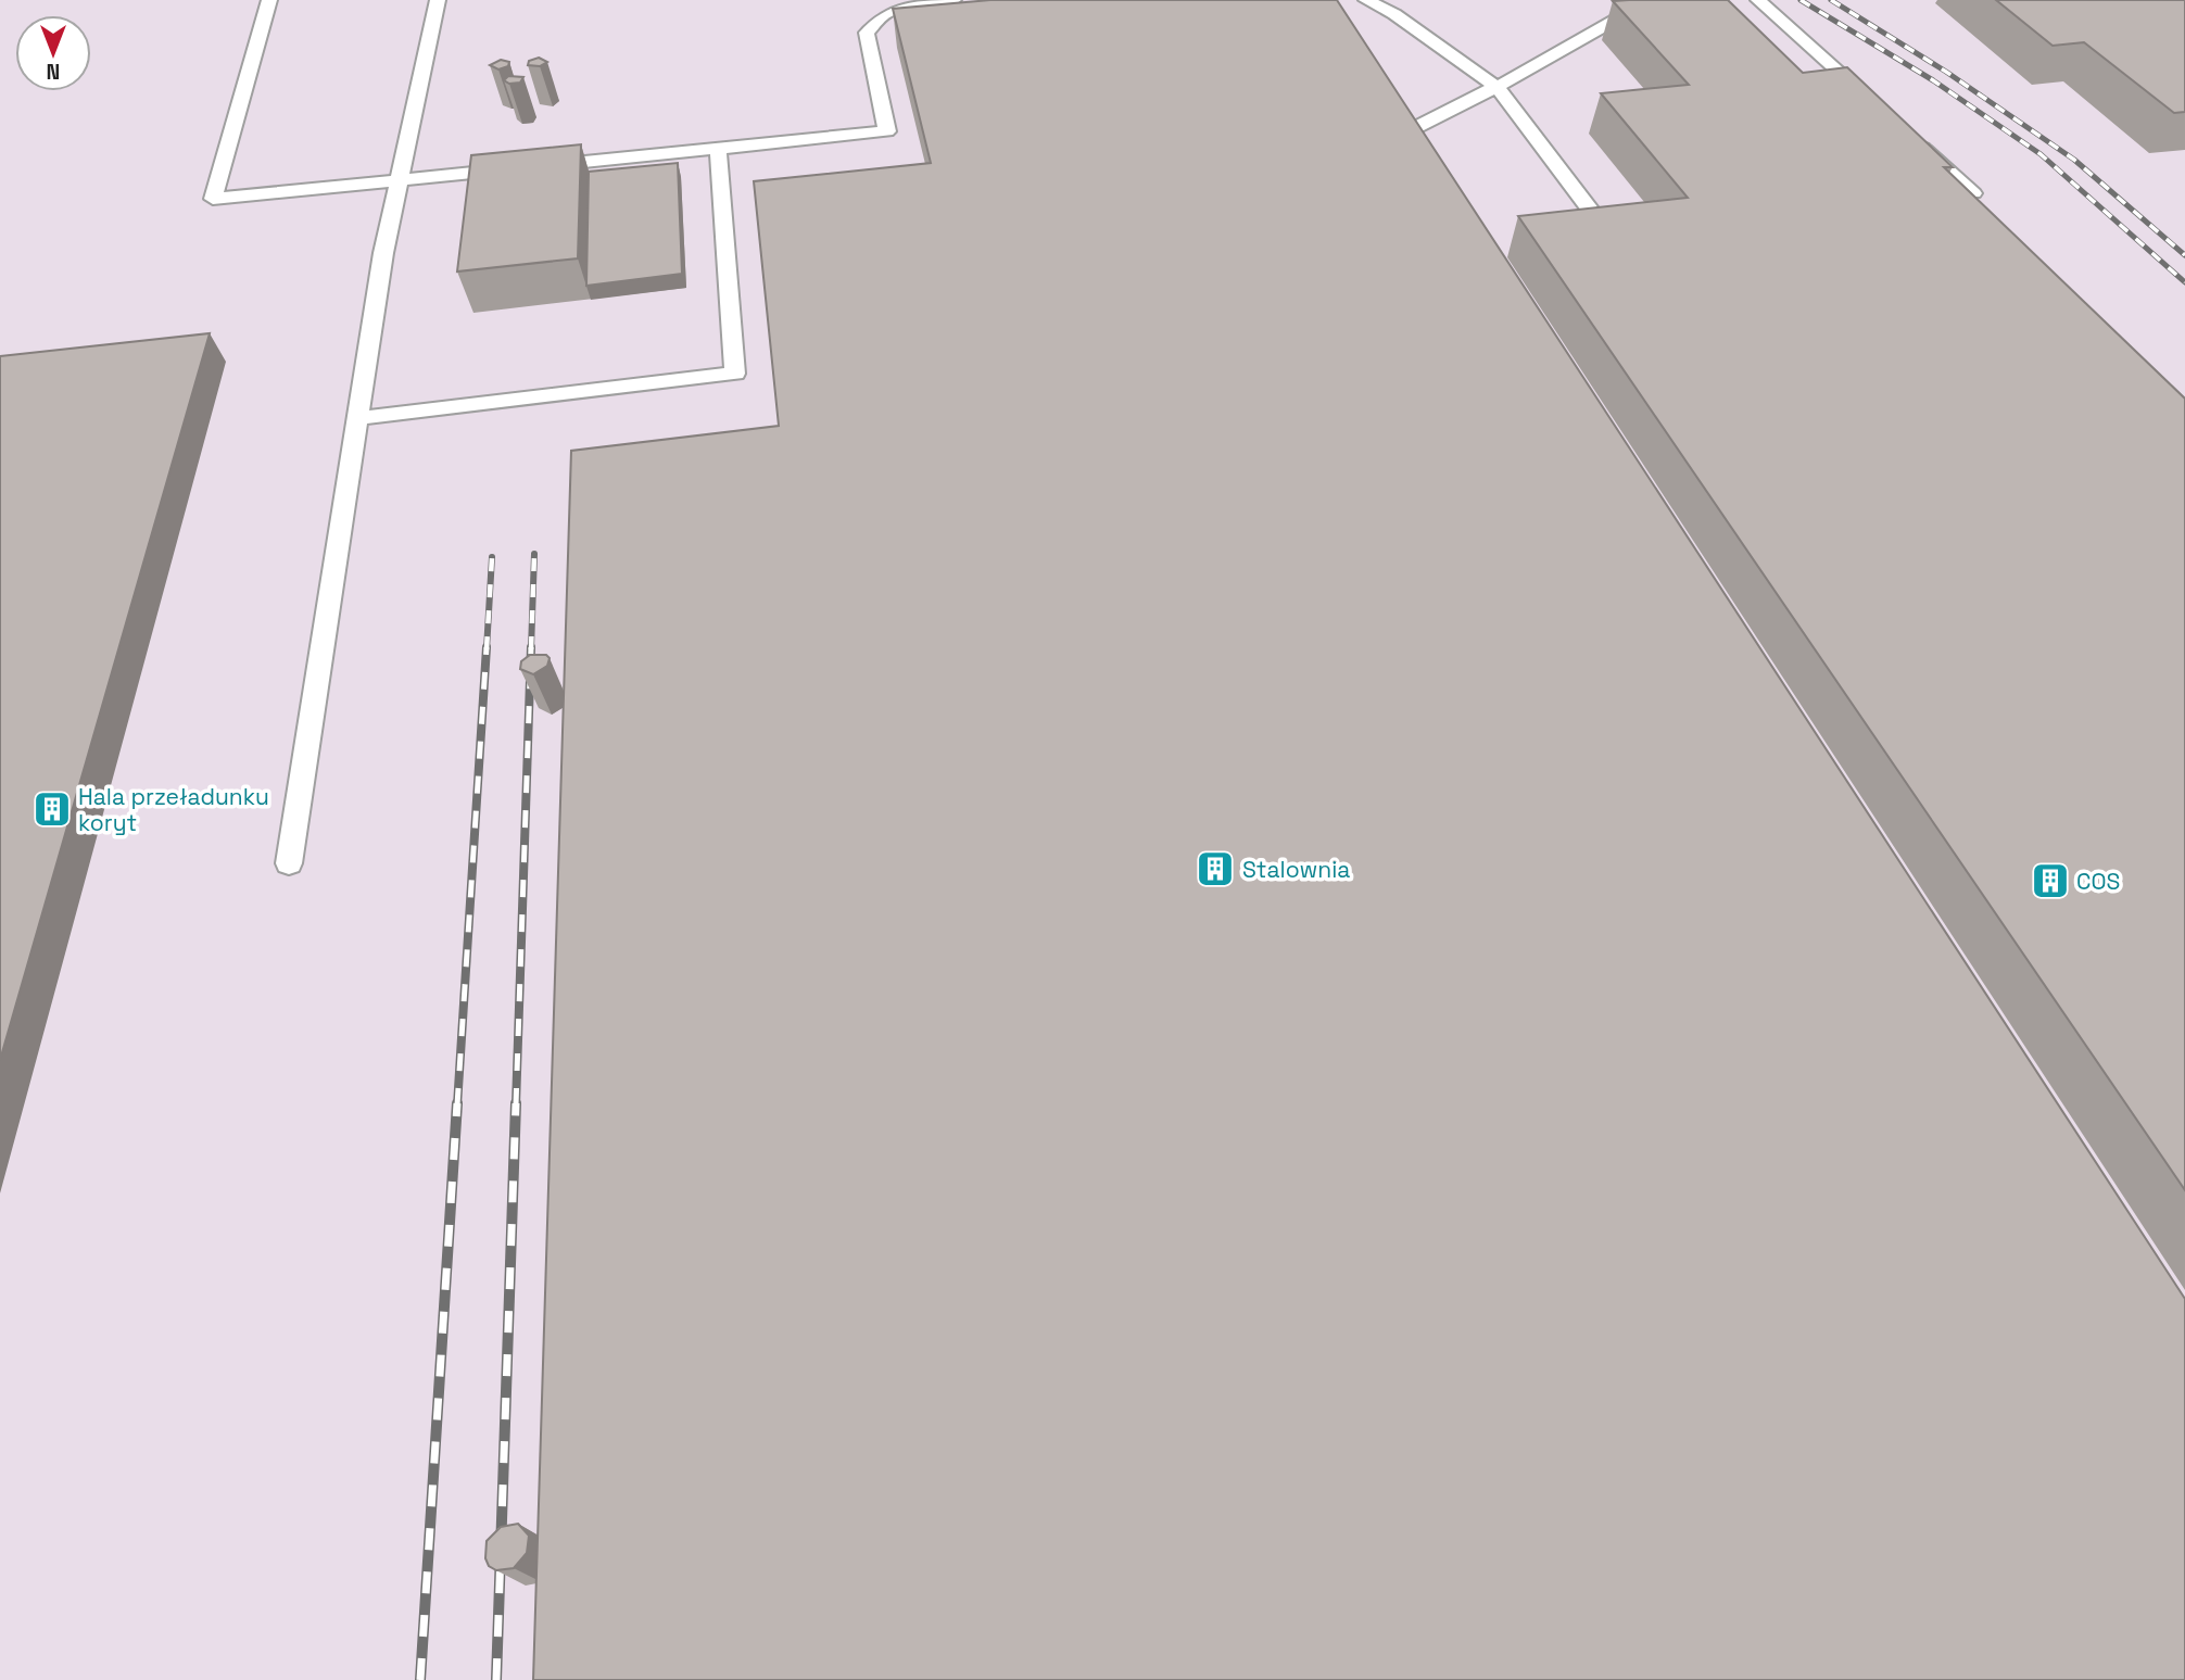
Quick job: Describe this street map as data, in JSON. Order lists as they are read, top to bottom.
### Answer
{
  "places": {
    "building": ["Hala przeładunku koryt", "Stalownia", "COS"]
  },
  "north": "bottom"
}
